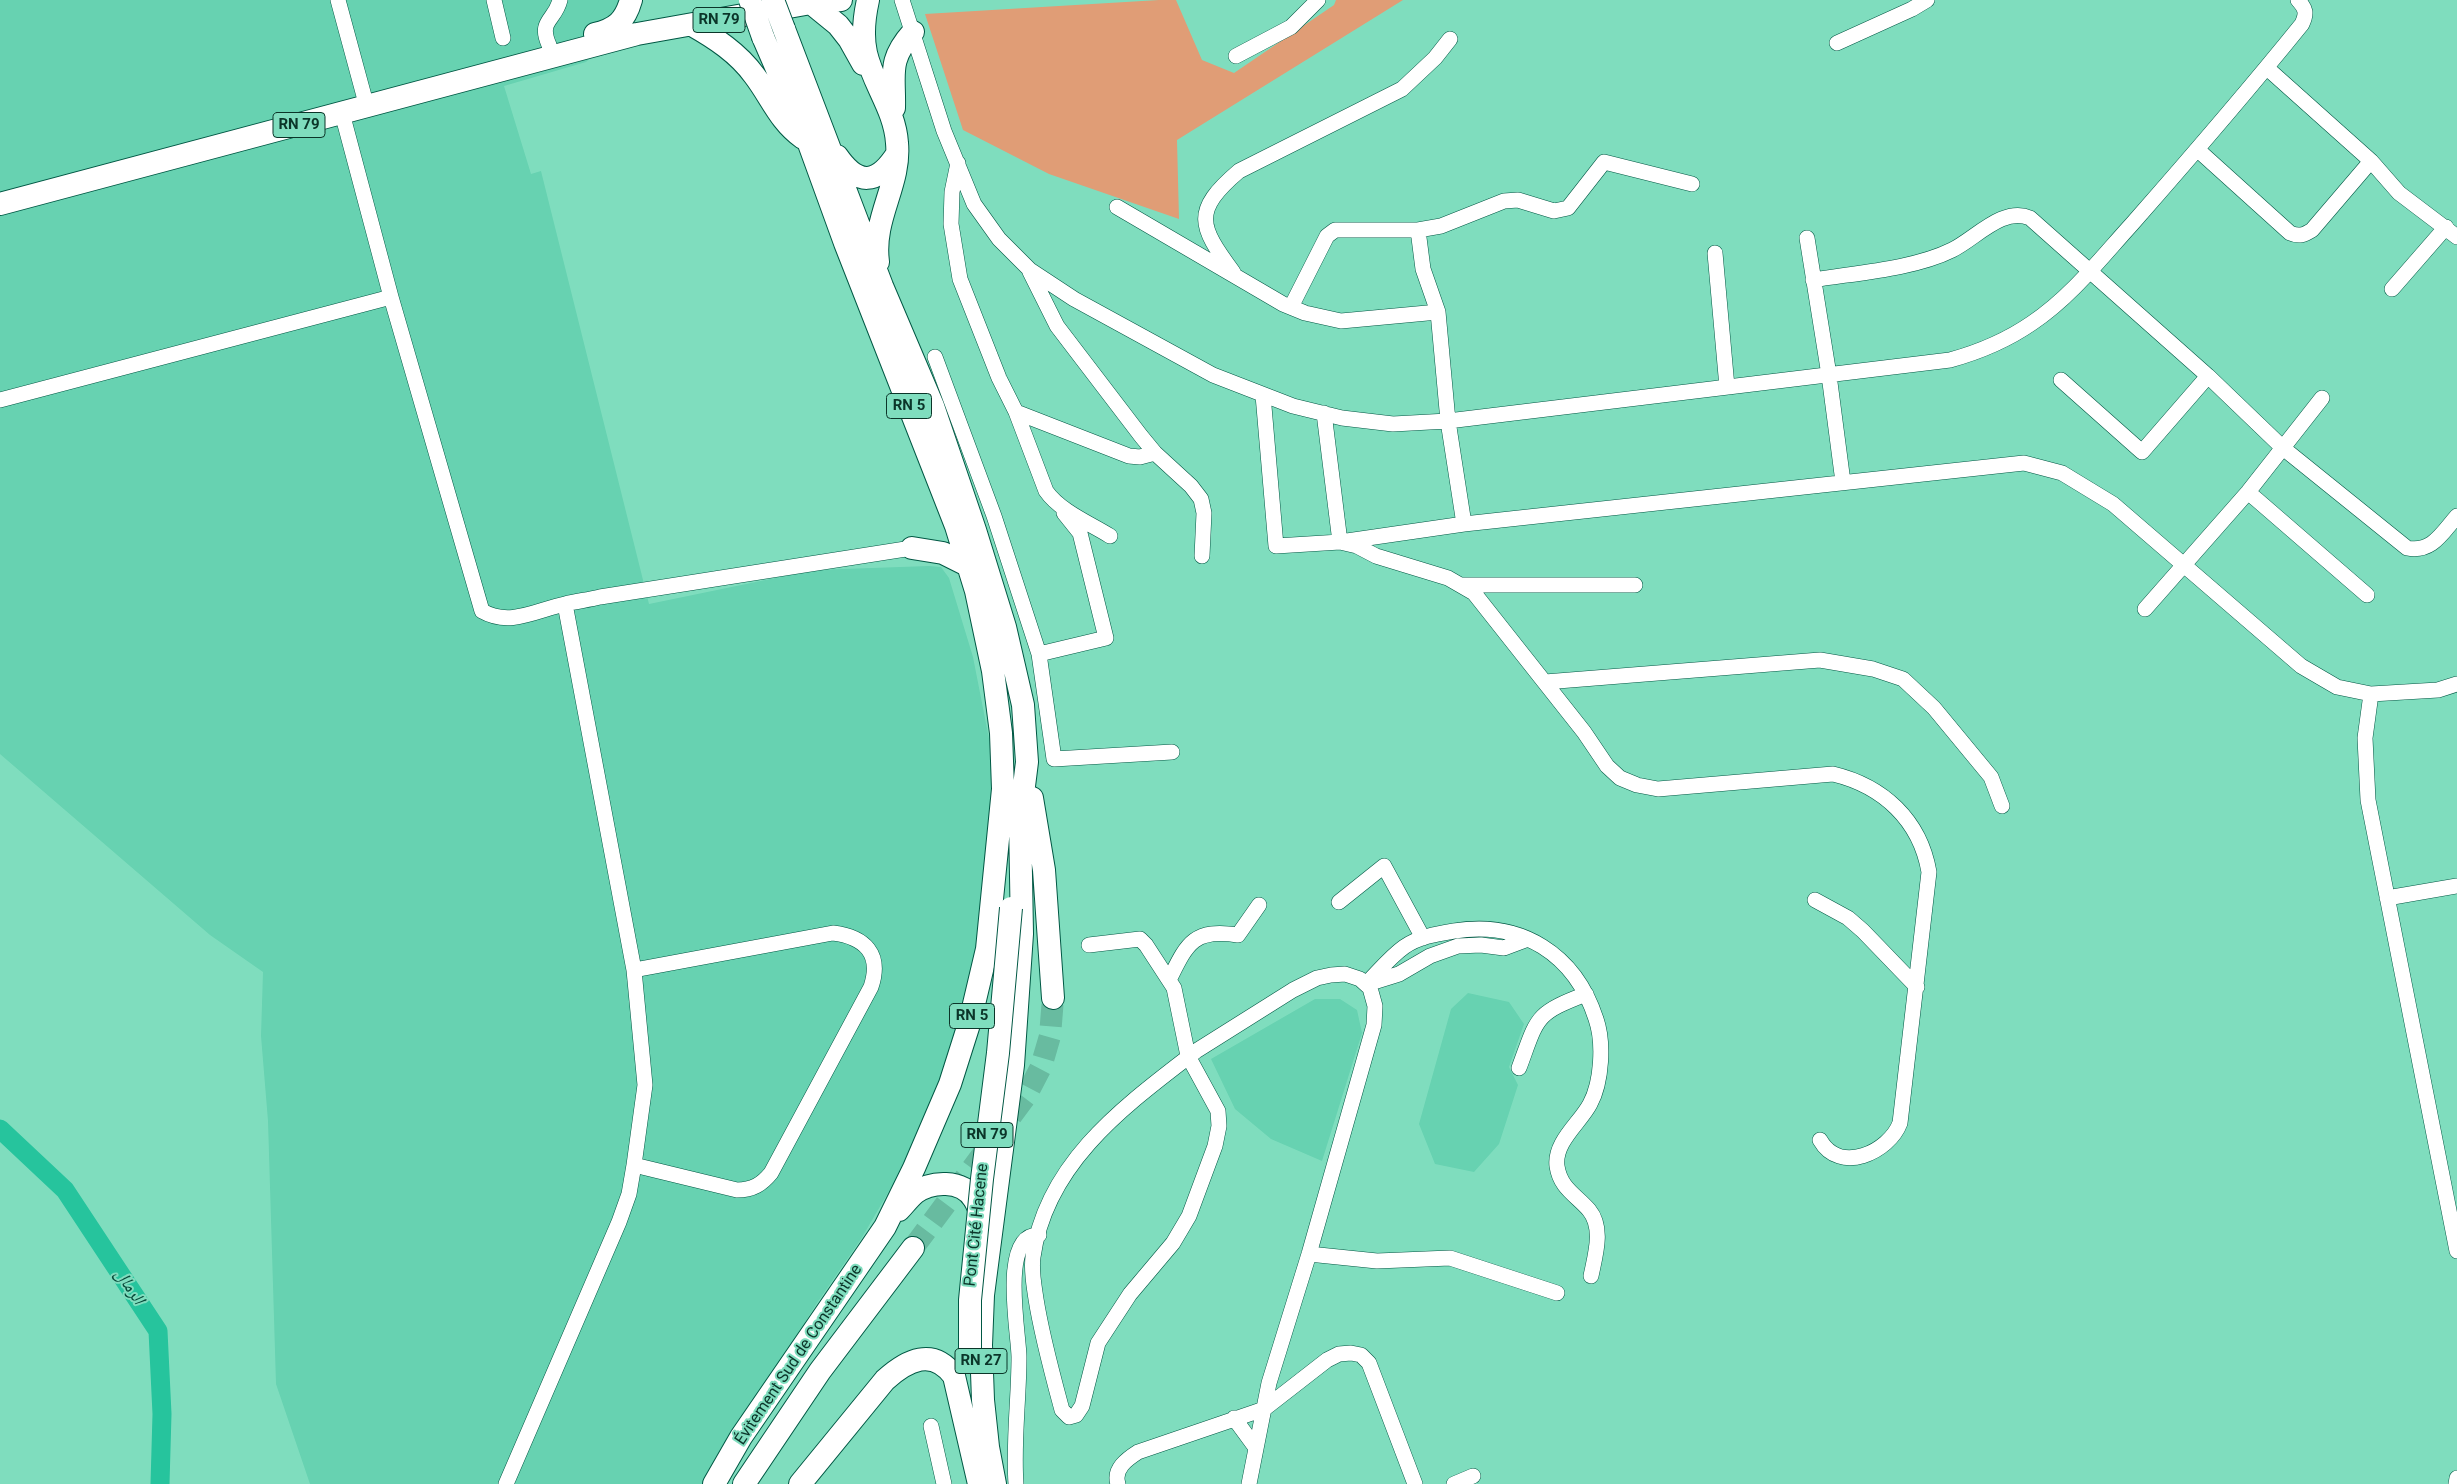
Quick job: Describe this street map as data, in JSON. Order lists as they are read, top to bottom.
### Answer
{
  "streets": {
    "highway": [
      "RN 79",
      "RN 5",
      "Pont Cité Hacene",
      "Évitement Sud de Constantine",
      "RN 27"
    ]
  },
  "crossings": [
    ["RN 79", "RN 5"],
    ["RN 79", "Pont Cité Hacene"],
    ["RN 5", "Évitement Sud de Constantine"],
    ["Pont Cité Hacene", "RN 27"]
  ],
  "water": ["الرمال"]
}
